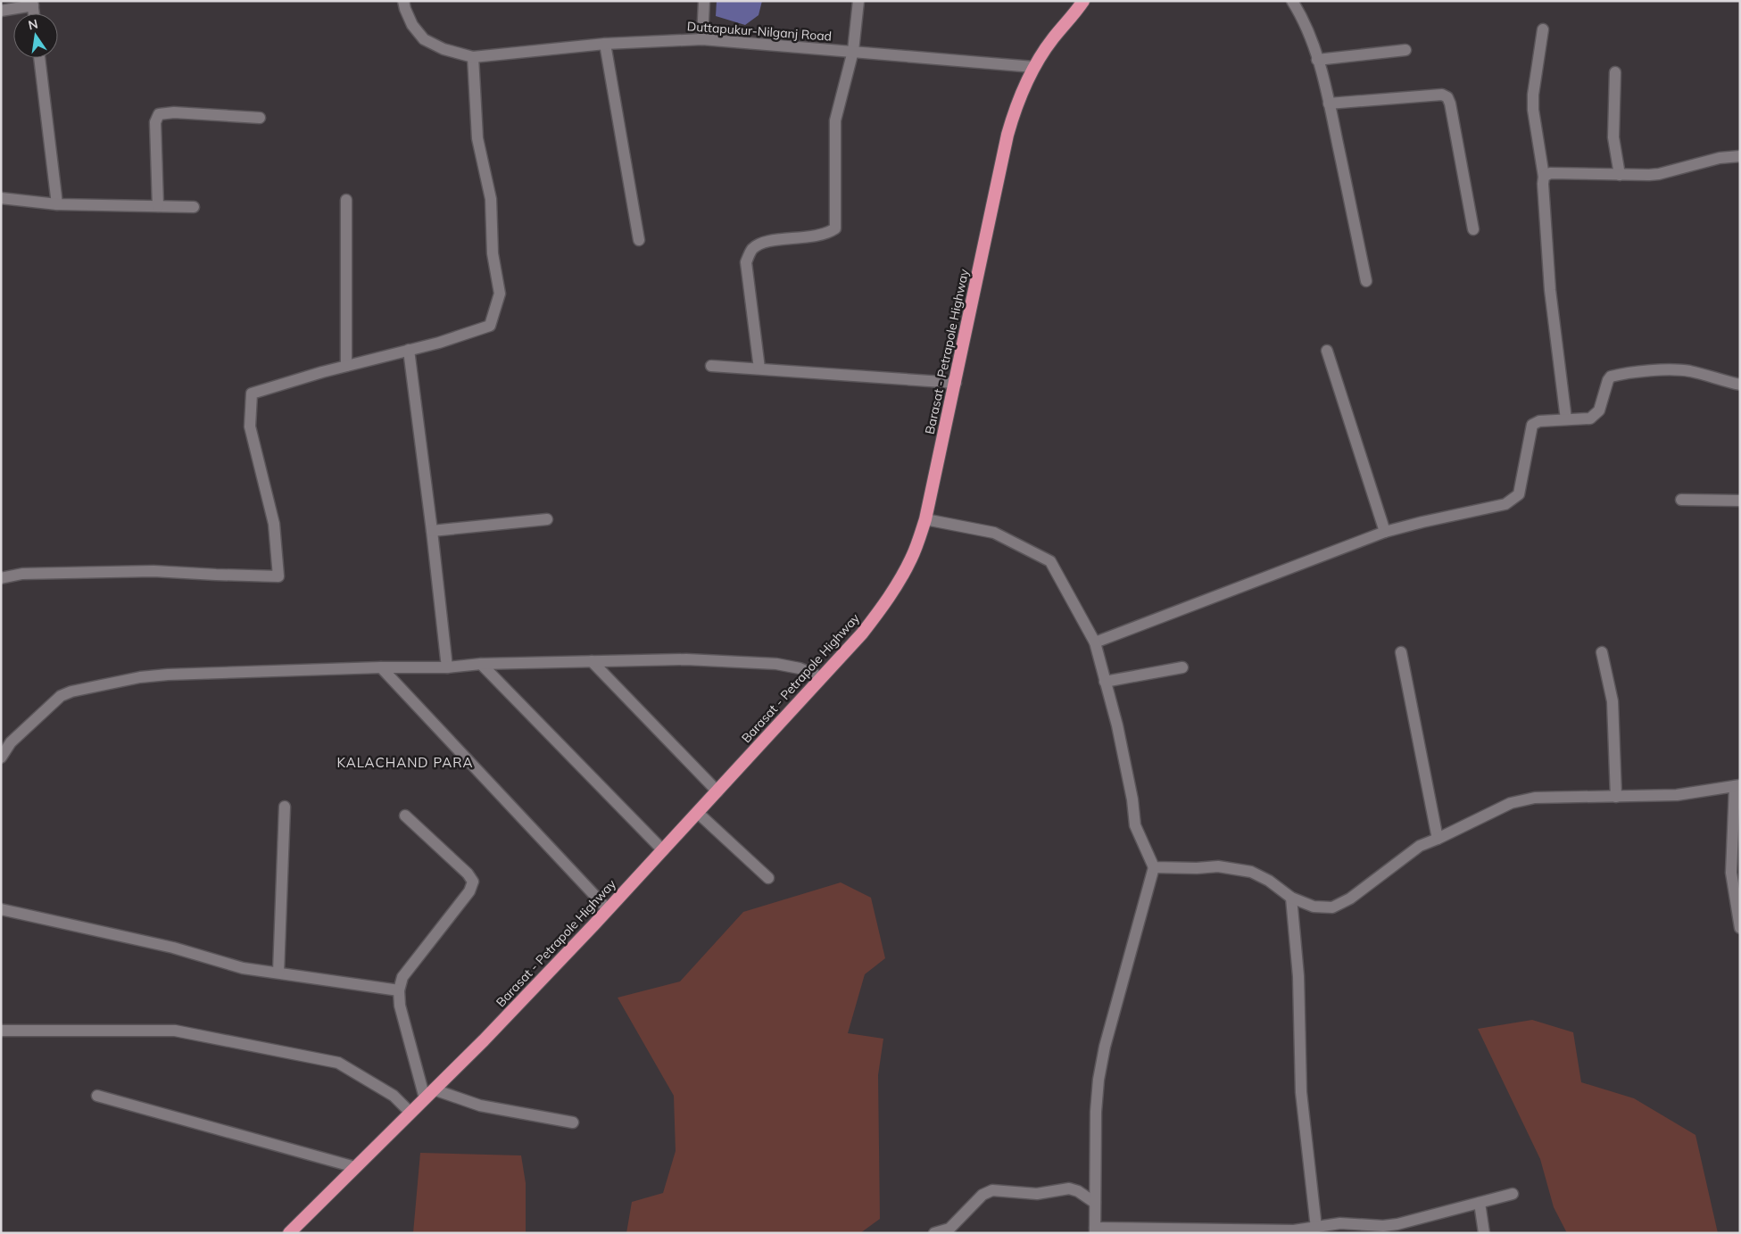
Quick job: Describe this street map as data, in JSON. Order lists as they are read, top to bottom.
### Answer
{
  "streets": {
    "highway": ["Barasat - Petrapole Highway"],
    "street": ["Duttapukur-Nilganj Road"]
  },
  "crossings": [
    ["Duttapukur-Nilganj Road", "Barasat - Petrapole Highway"]
  ],
  "districts": ["KALACHAND PARA"],
  "north": "top"
}
